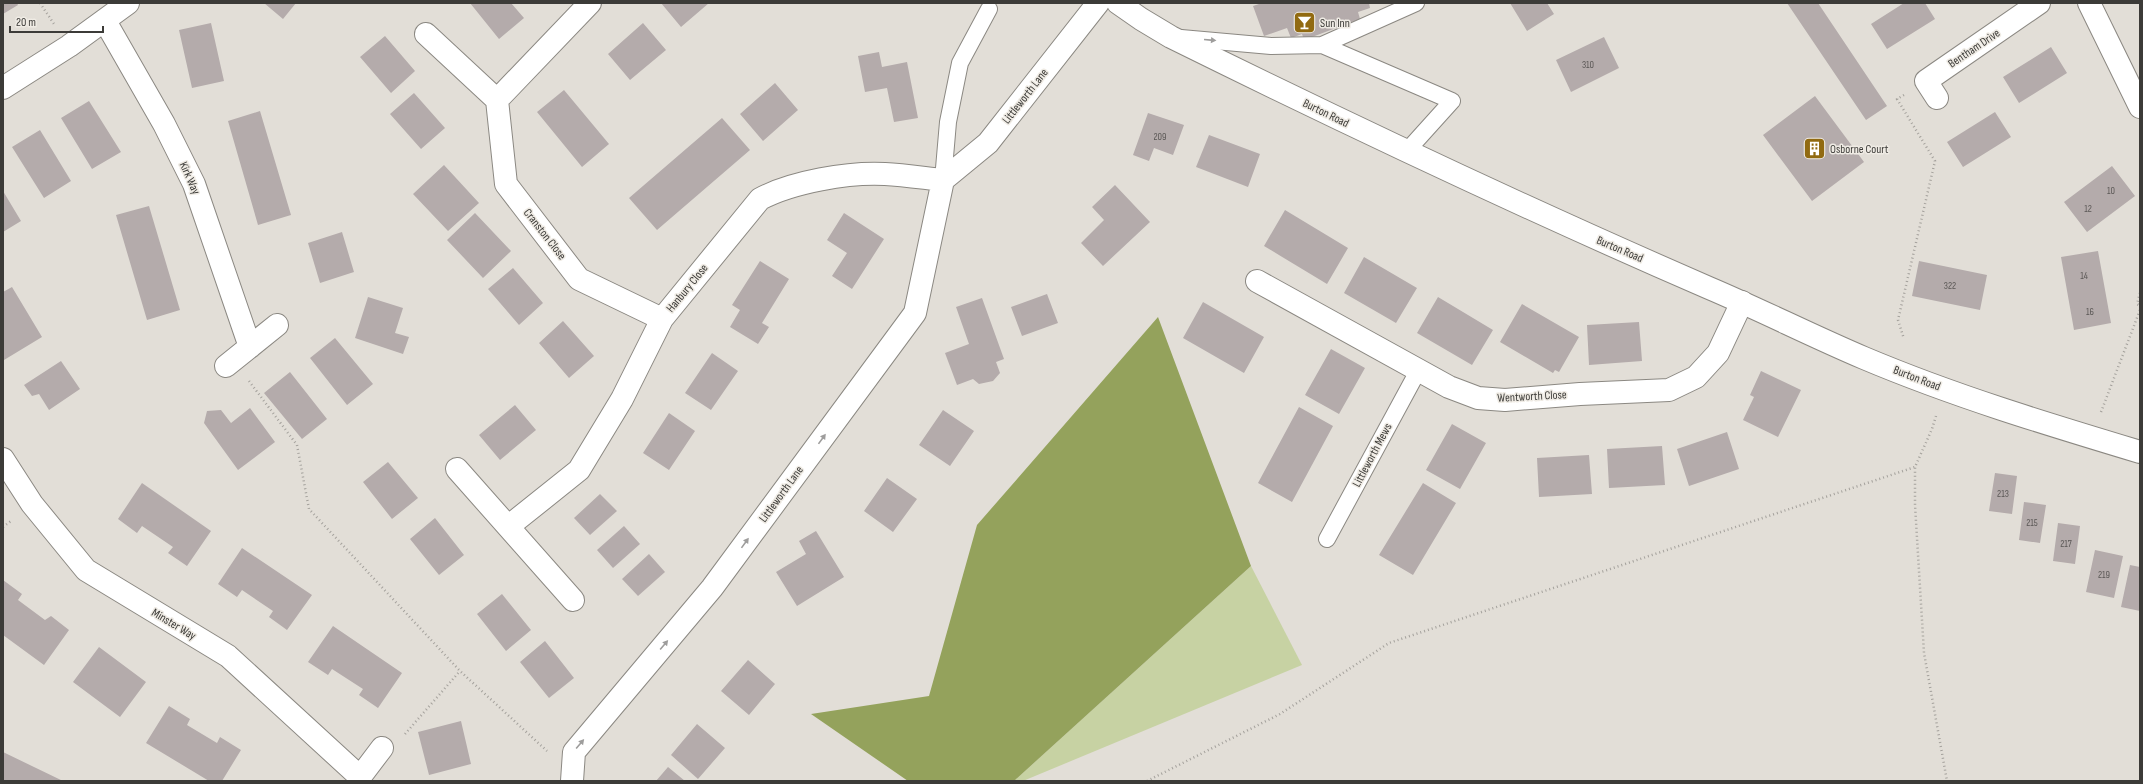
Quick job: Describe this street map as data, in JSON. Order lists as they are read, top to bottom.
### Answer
{
  "streets": {
    "street": [
      "Bentham Drive",
      "Littleworth Lane",
      "Burton Road",
      "Kirk Way",
      "Cranston Close",
      "Hanbury Close",
      "Wentworth Close",
      "Minster Way"
    ],
    "lane": ["Littleworth Mews"]
  },
  "crossings": [
    ["Littleworth Lane", "Hanbury Close"],
    ["Burton Road", "Wentworth Close"],
    ["Cranston Close", "Hanbury Close"],
    ["Wentworth Close", "Littleworth Mews"]
  ],
  "one_way": ["Littleworth Lane"],
  "places": {
    "bar": ["Sun Inn"],
    "building": ["Osborne Court"]
  },
  "house_numbers": [
    "310",
    "209",
    "10",
    "12",
    "14",
    "322",
    "16",
    "213",
    "215",
    "217",
    "219"
  ],
  "scale_bar": "20 m"
}
